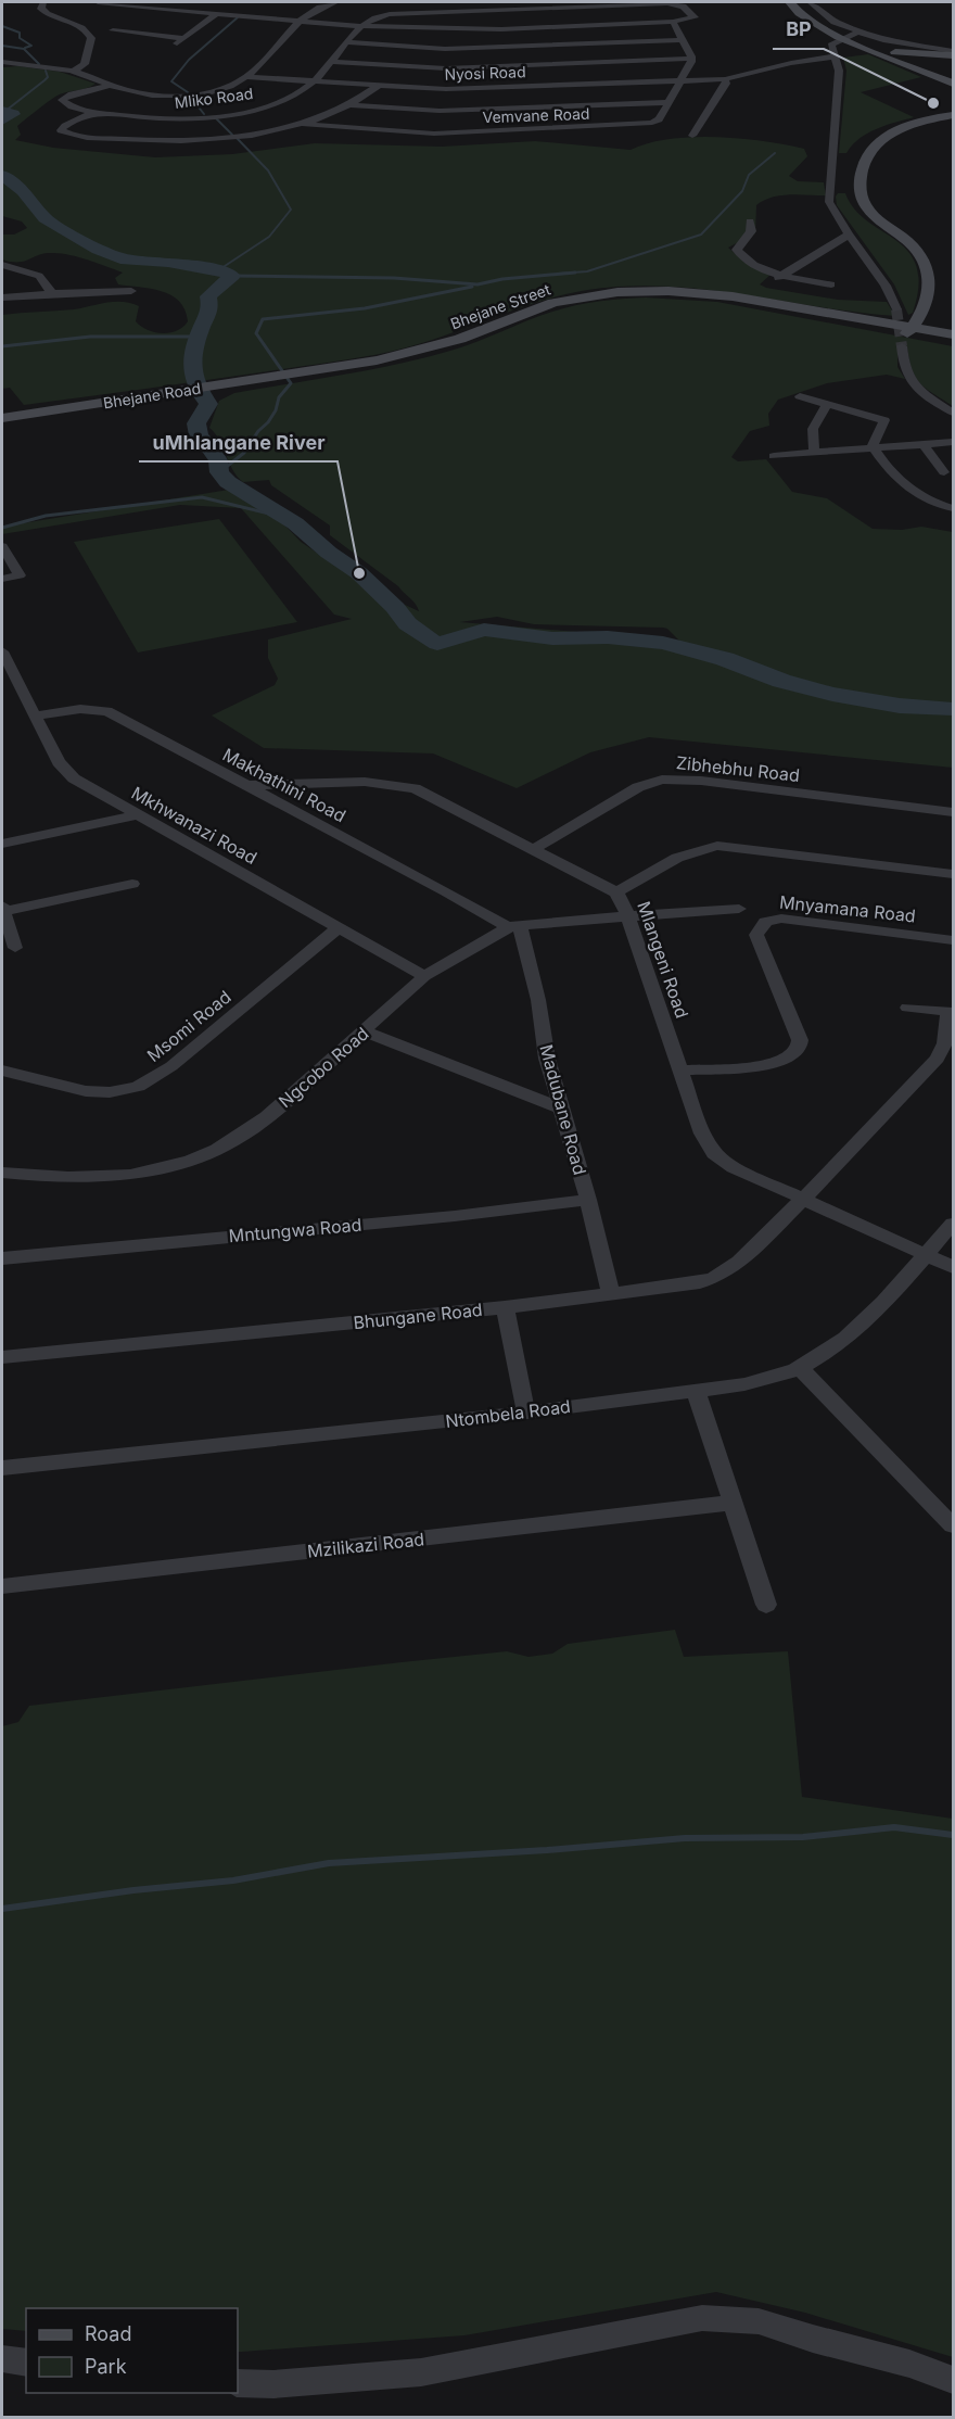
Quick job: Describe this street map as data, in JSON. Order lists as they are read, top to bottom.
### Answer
{
  "streets": {
    "street": [
      "Nyosi Road",
      "Mliko Road",
      "Vemvane Road",
      "Bhejane Street",
      "Bhejane Road",
      "Zibhebhu Road",
      "Makhathini Road",
      "Mkhwanazi Road",
      "Mnyamana Road",
      "Mlangeni Road",
      "Msomi Road",
      "Ngcobo Road",
      "Madubane Road",
      "Mntungwa Road",
      "Bhungane Road",
      "Ntombela Road",
      "Mzilikazi Road"
    ]
  },
  "crossings": [
    ["Nyosi Road", "Mliko Road"],
    ["Nyosi Road", "Vemvane Road"],
    ["Bhejane Street", "Bhejane Road"],
    ["Zibhebhu Road", "Mlangeni Road"],
    ["Makhathini Road", "Mkhwanazi Road"],
    ["Makhathini Road", "Mlangeni Road"],
    ["Makhathini Road", "Ngcobo Road"],
    ["Makhathini Road", "Madubane Road"],
    ["Mkhwanazi Road", "Msomi Road"],
    ["Mkhwanazi Road", "Ngcobo Road"],
    ["Mnyamana Road", "Mlangeni Road"],
    ["Mlangeni Road", "Ngcobo Road"],
    ["Mlangeni Road", "Bhungane Road"],
    ["Mlangeni Road", "Ntombela Road"],
    ["Ngcobo Road", "Madubane Road"],
    ["Madubane Road", "Mntungwa Road"],
    ["Madubane Road", "Bhungane Road"]
  ],
  "places": ["BP", "uMhlangane River"],
  "legend": ["Road", "Park"]
}
